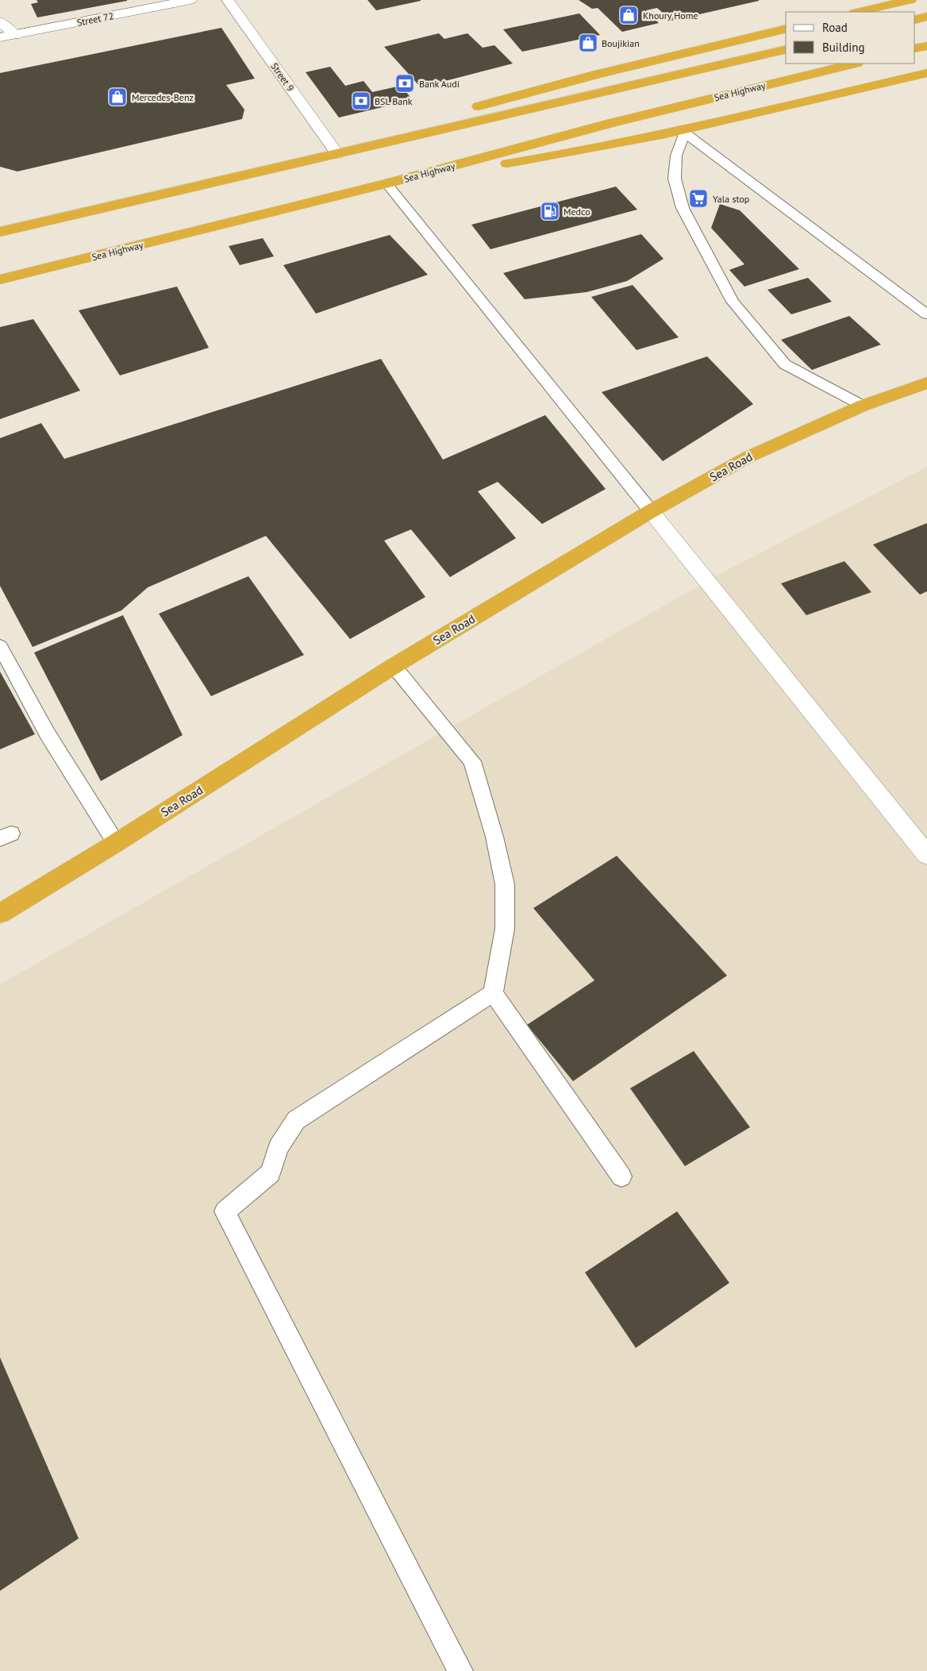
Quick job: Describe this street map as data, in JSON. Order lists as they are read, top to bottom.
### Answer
{
  "streets": {
    "highway": ["Sea Highway", "Sea Road"],
    "street": ["Street 72", "Street 9"]
  },
  "places": {
    "shop": ["Khoury Home", "Boujikian", "Mercedes-Benz"],
    "bank": ["Bank Audi", "BSL Bank"],
    "supermarket": ["Yala stop"],
    "fuel station": ["Medco"]
  },
  "legend": ["Road", "Building"]
}
